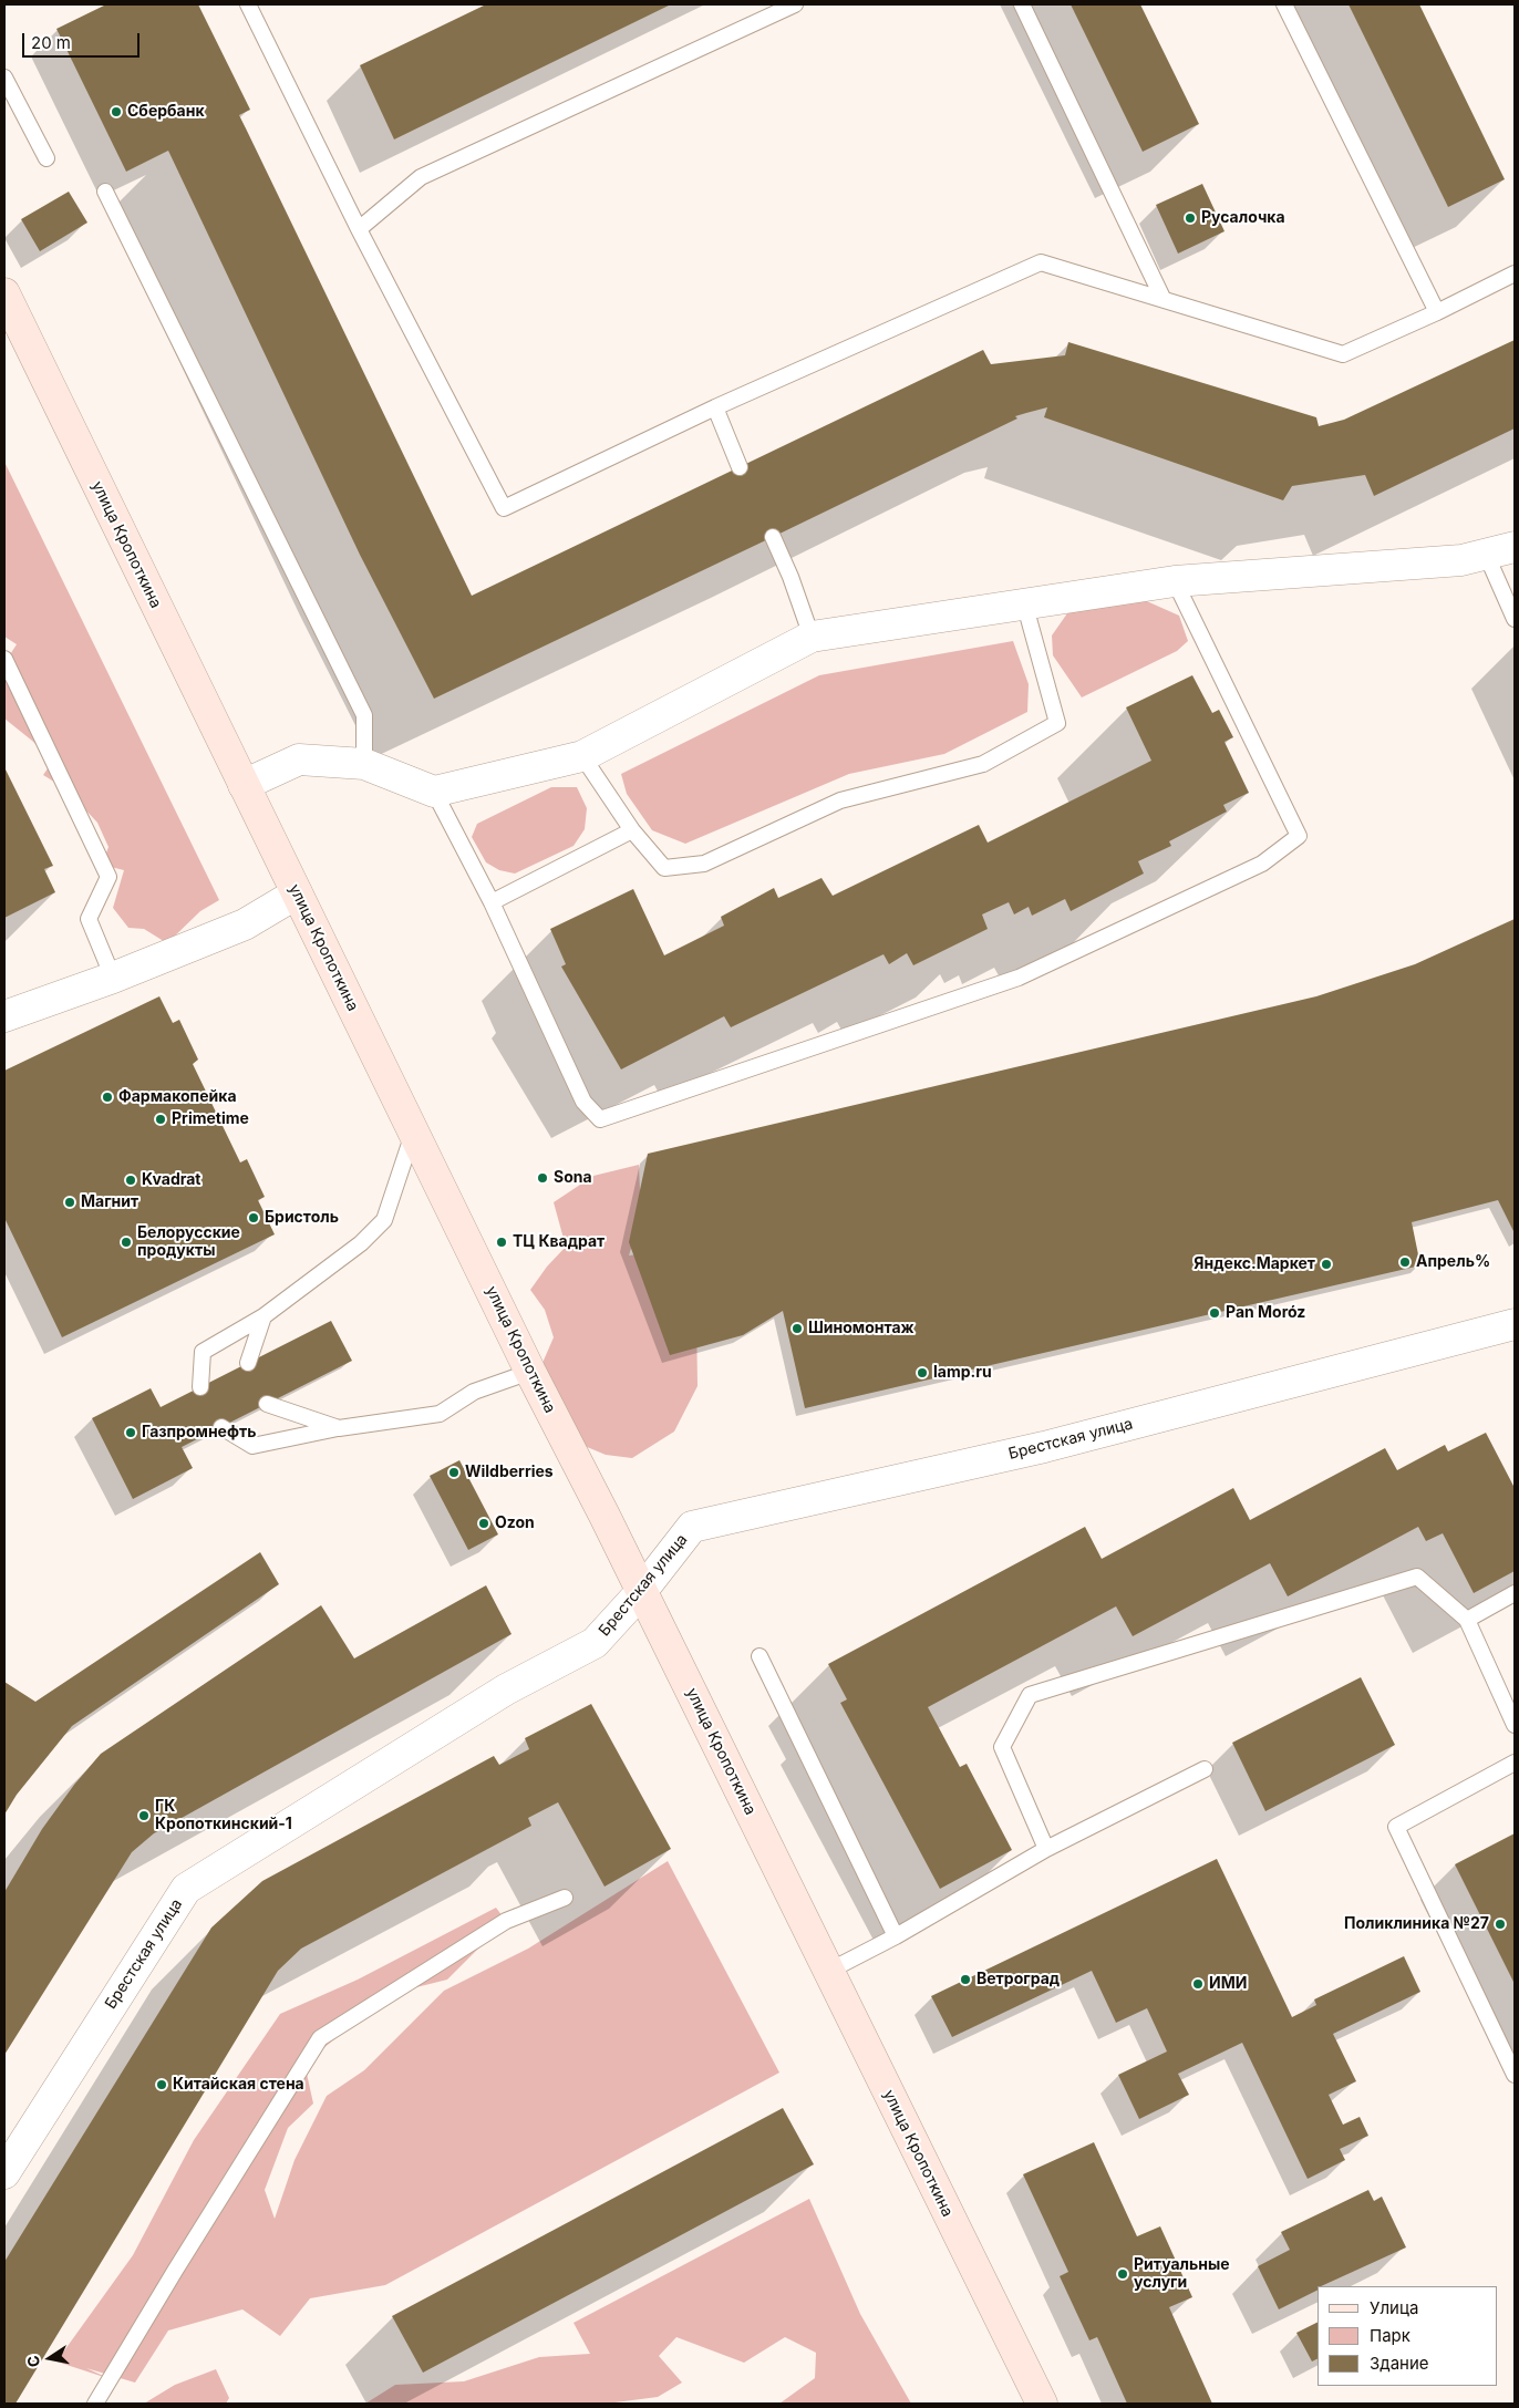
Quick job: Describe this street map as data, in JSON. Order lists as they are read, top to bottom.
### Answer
{
  "streets": {
    "main road": ["улица Кропоткина"],
    "street": ["Брестская улица"]
  },
  "crossings": [
    ["улица Кропоткина", "Брестская улица"]
  ],
  "places": [
    "Сбербанк",
    "Русалочка",
    "Фармакопейка",
    "Primetime",
    "Sona",
    "Kvadrat",
    "Магнит",
    "Бристоль",
    "Белорусские продукты",
    "ТЦ Квадрат",
    "Апрель%",
    "Яндекс.Маркет",
    "Pan Moróz",
    "Шиномонтаж",
    "lamp.ru",
    "Газпромнефть",
    "Wildberries",
    "Ozon",
    "ГК Кропоткинский-1",
    "Поликлиника №27",
    "Ветроград",
    "ИМИ",
    "Китайская стена",
    "Ритуальные услуги"
  ],
  "legend": ["Улица", "Парк", "Здание"],
  "scale_bar": "20 m",
  "north": "left"
}
